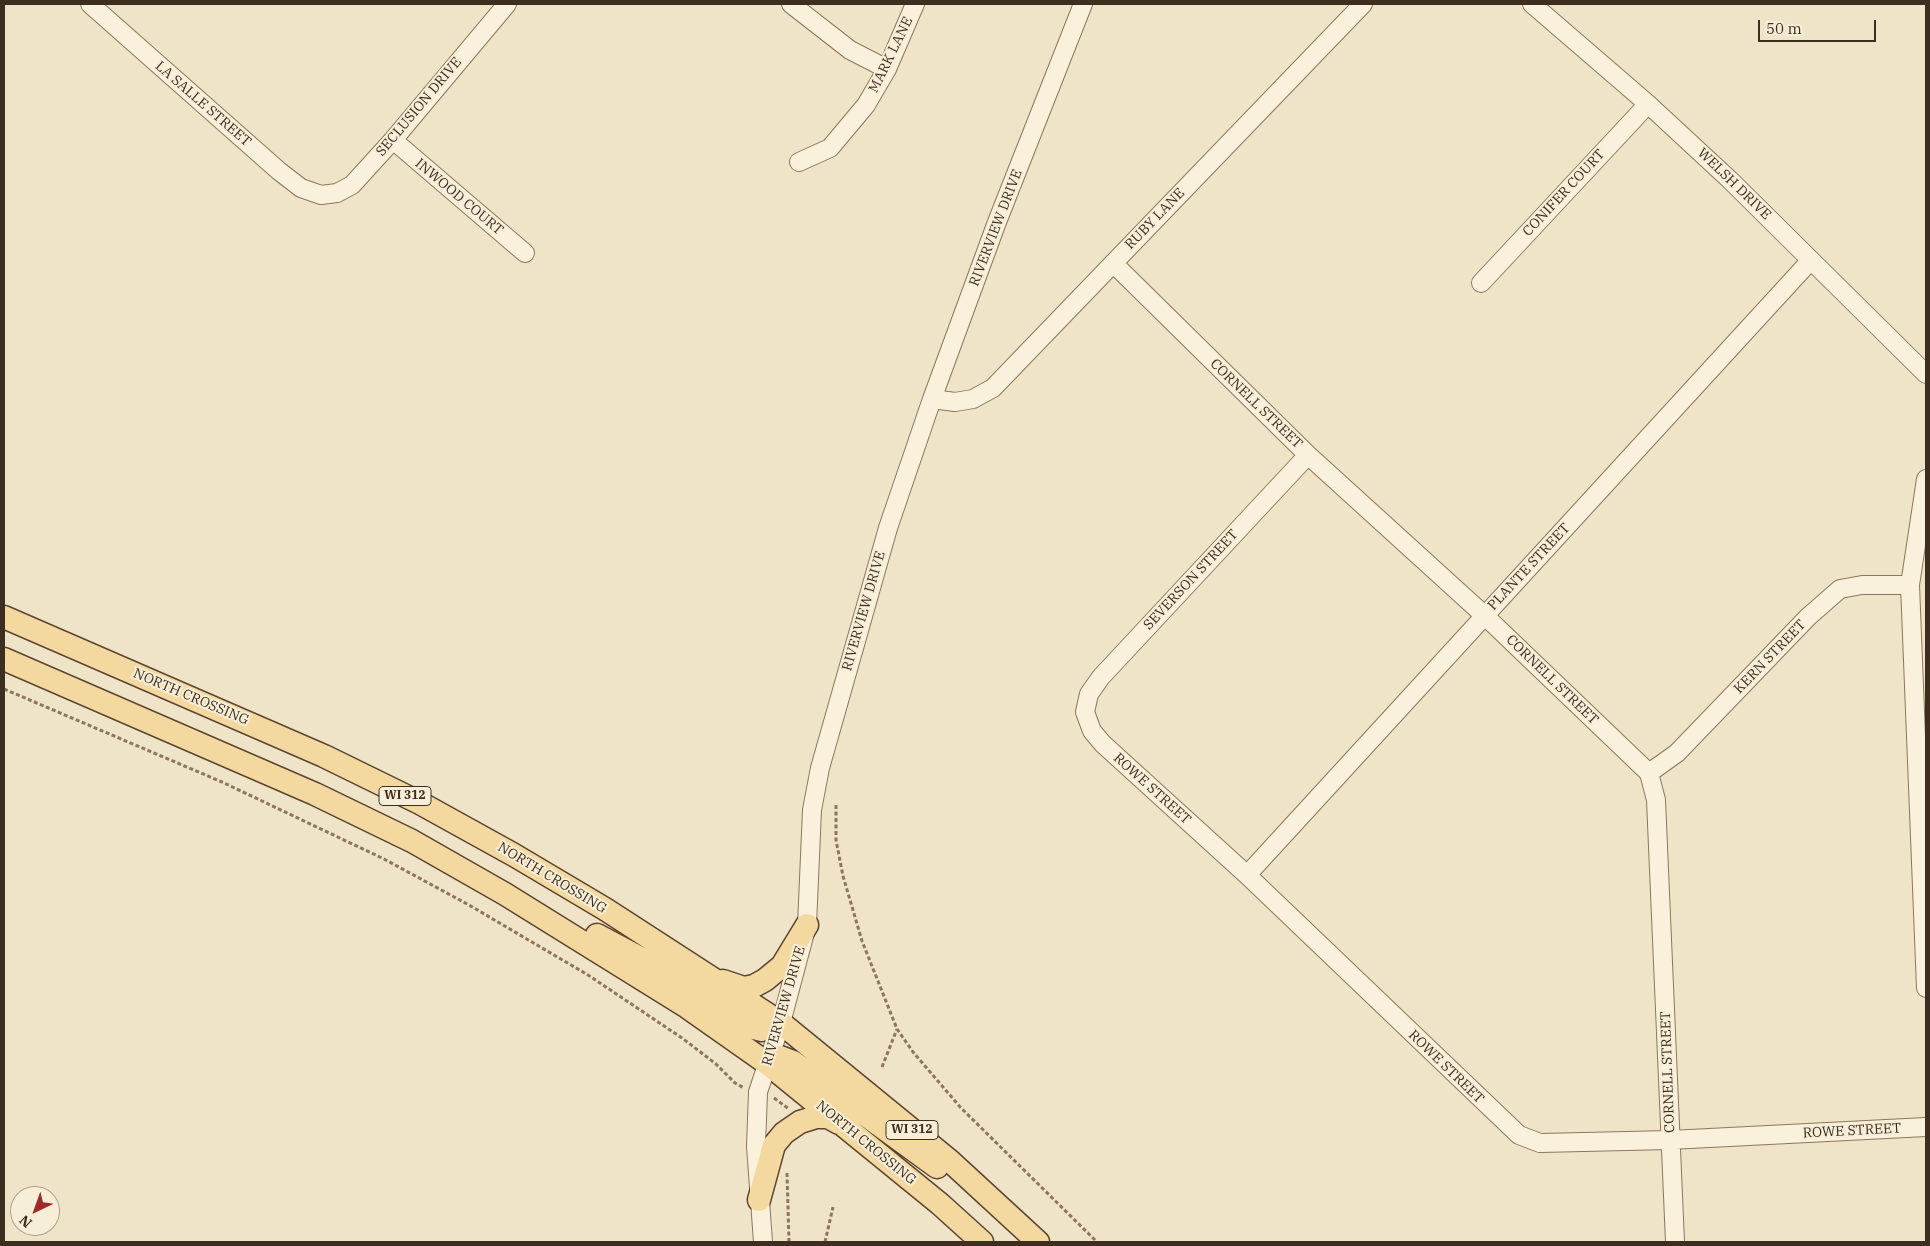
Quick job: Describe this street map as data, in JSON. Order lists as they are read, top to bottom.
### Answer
{
  "streets": {
    "main road": ["NORTH CROSSING", "WI 312"],
    "street": [
      "MARK LANE",
      "LA SALLE STREET",
      "SECLUSION DRIVE",
      "WELSH DRIVE",
      "CONIFER COURT",
      "INWOOD COURT",
      "RUBY LANE",
      "RIVERVIEW DRIVE",
      "CORNELL STREET",
      "PLANTE STREET",
      "SEVERSON STREET",
      "KERN STREET",
      "ROWE STREET"
    ]
  },
  "crossings": [
    ["LA SALLE STREET", "SECLUSION DRIVE"],
    ["SECLUSION DRIVE", "INWOOD COURT"],
    ["WELSH DRIVE", "CONIFER COURT"],
    ["WELSH DRIVE", "PLANTE STREET"],
    ["RUBY LANE", "RIVERVIEW DRIVE"],
    ["RUBY LANE", "CORNELL STREET"],
    ["RIVERVIEW DRIVE", "NORTH CROSSING"],
    ["CORNELL STREET", "PLANTE STREET"],
    ["CORNELL STREET", "SEVERSON STREET"],
    ["CORNELL STREET", "KERN STREET"],
    ["CORNELL STREET", "ROWE STREET"],
    ["PLANTE STREET", "ROWE STREET"],
    ["SEVERSON STREET", "ROWE STREET"]
  ],
  "scale_bar": "50 m",
  "north": "bottom left"
}
